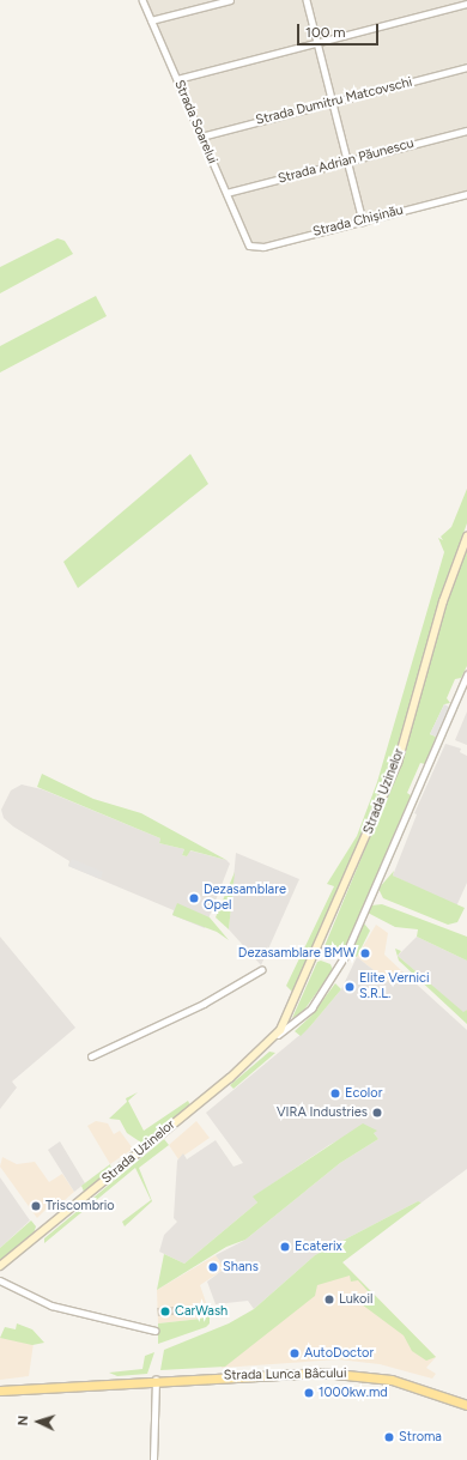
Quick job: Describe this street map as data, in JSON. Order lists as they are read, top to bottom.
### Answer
{
  "streets": {
    "main road": ["Strada Lunca Bâcului"],
    "street": [
      "Strada Dumitru Matcovschi",
      "Strada Soarelui",
      "Strada Adrian Păunescu",
      "Strada Chișinău",
      "Strada Uzinelor"
    ]
  },
  "crossings": [
    ["Strada Dumitru Matcovschi", "Strada Soarelui"],
    ["Strada Soarelui", "Strada Adrian Păunescu"],
    ["Strada Soarelui", "Strada Chișinău"]
  ],
  "places": [
    "Dezasamblare Opel",
    "Dezasamblare BMW",
    "Elite Vernici S.R.L.",
    "Ecolor",
    "VIRA Industries",
    "Triscombrio",
    "Ecaterix",
    "Shans",
    "Lukoil",
    "CarWash",
    "AutoDoctor",
    "1000kw.md",
    "Stroma"
  ],
  "scale_bar": "100 m",
  "north": "left"
}
